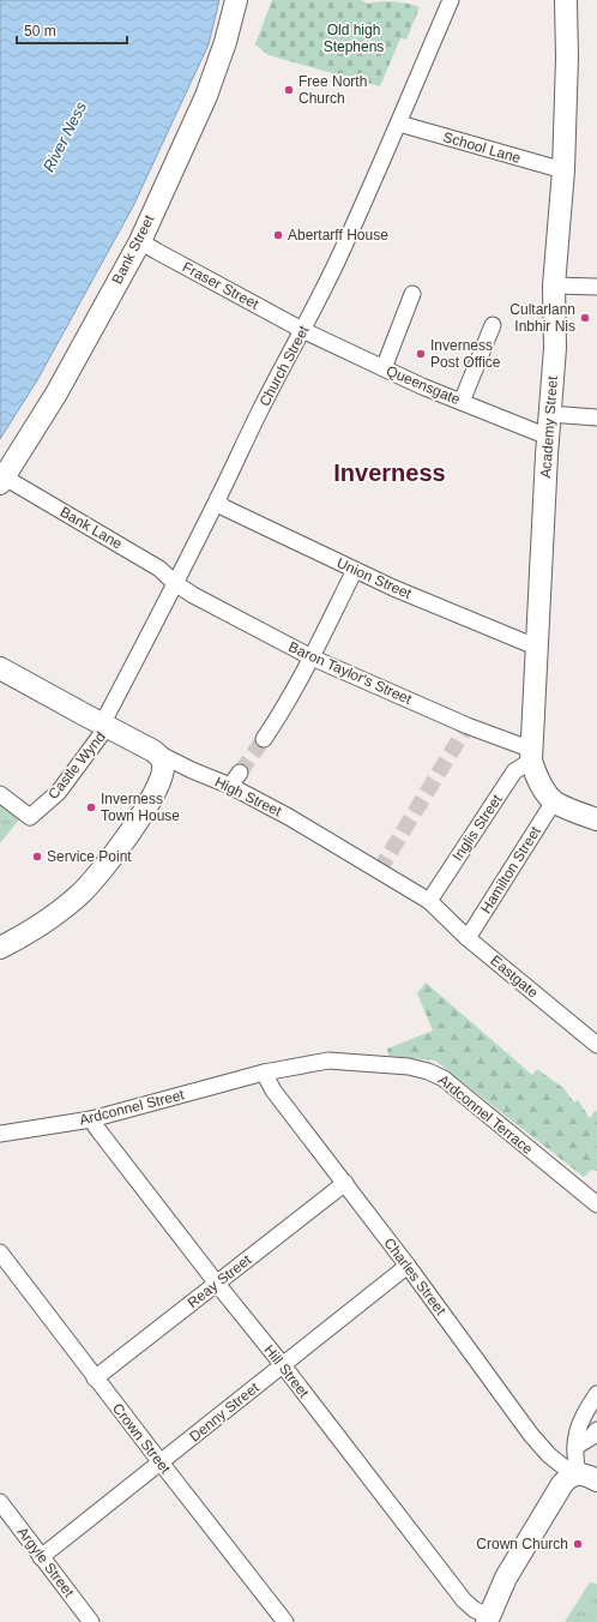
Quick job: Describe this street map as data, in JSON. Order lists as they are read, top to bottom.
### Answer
{
  "streets": {
    "main road": ["Bank Street", "Academy Street", "High Street"],
    "street": [
      "School Lane",
      "Fraser Street",
      "Church Street",
      "Queensgate",
      "Bank Lane",
      "Union Street",
      "Baron Taylor's Street",
      "Castle Wynd",
      "Inglis Street",
      "Hamilton Street",
      "Eastgate",
      "Ardconnel Street",
      "Ardconnel Terrace",
      "Charles Street",
      "Reay Street",
      "Hill Street",
      "Denny Street",
      "Crown Street",
      "Argyle Street"
    ]
  },
  "crossings": [
    ["School Lane", "Church Street"],
    ["School Lane", "Academy Street"],
    ["Bank Street", "Fraser Street"],
    ["Bank Street", "Bank Lane"],
    ["Fraser Street", "Church Street"],
    ["Fraser Street", "Queensgate"],
    ["Church Street", "Queensgate"],
    ["Church Street", "Bank Lane"],
    ["Church Street", "Union Street"],
    ["Church Street", "Baron Taylor's Street"],
    ["Church Street", "Castle Wynd"],
    ["Church Street", "High Street"],
    ["Queensgate", "Academy Street"],
    ["Academy Street", "Union Street"],
    ["Academy Street", "Baron Taylor's Street"],
    ["Academy Street", "Inglis Street"],
    ["Academy Street", "Hamilton Street"],
    ["Bank Lane", "Baron Taylor's Street"],
    ["Baron Taylor's Street", "Inglis Street"],
    ["Castle Wynd", "High Street"],
    ["High Street", "Inglis Street"],
    ["High Street", "Eastgate"],
    ["Inglis Street", "Eastgate"],
    ["Hamilton Street", "Eastgate"],
    ["Ardconnel Street", "Ardconnel Terrace"],
    ["Ardconnel Street", "Charles Street"],
    ["Ardconnel Street", "Hill Street"],
    ["Ardconnel Terrace", "Charles Street"],
    ["Charles Street", "Reay Street"],
    ["Charles Street", "Denny Street"],
    ["Reay Street", "Hill Street"],
    ["Reay Street", "Crown Street"],
    ["Hill Street", "Denny Street"],
    ["Denny Street", "Crown Street"],
    ["Denny Street", "Argyle Street"]
  ],
  "districts": ["Inverness"],
  "water": ["River Ness"],
  "parks": ["Old high Stephens"],
  "places": [
    "Free North Church",
    "Abertarff House",
    "Cultarlann Inbhir Nis",
    "Inverness Post Office",
    "Inverness Town House",
    "Service Point",
    "Crown Church"
  ],
  "scale_bar": "50 m"
}
